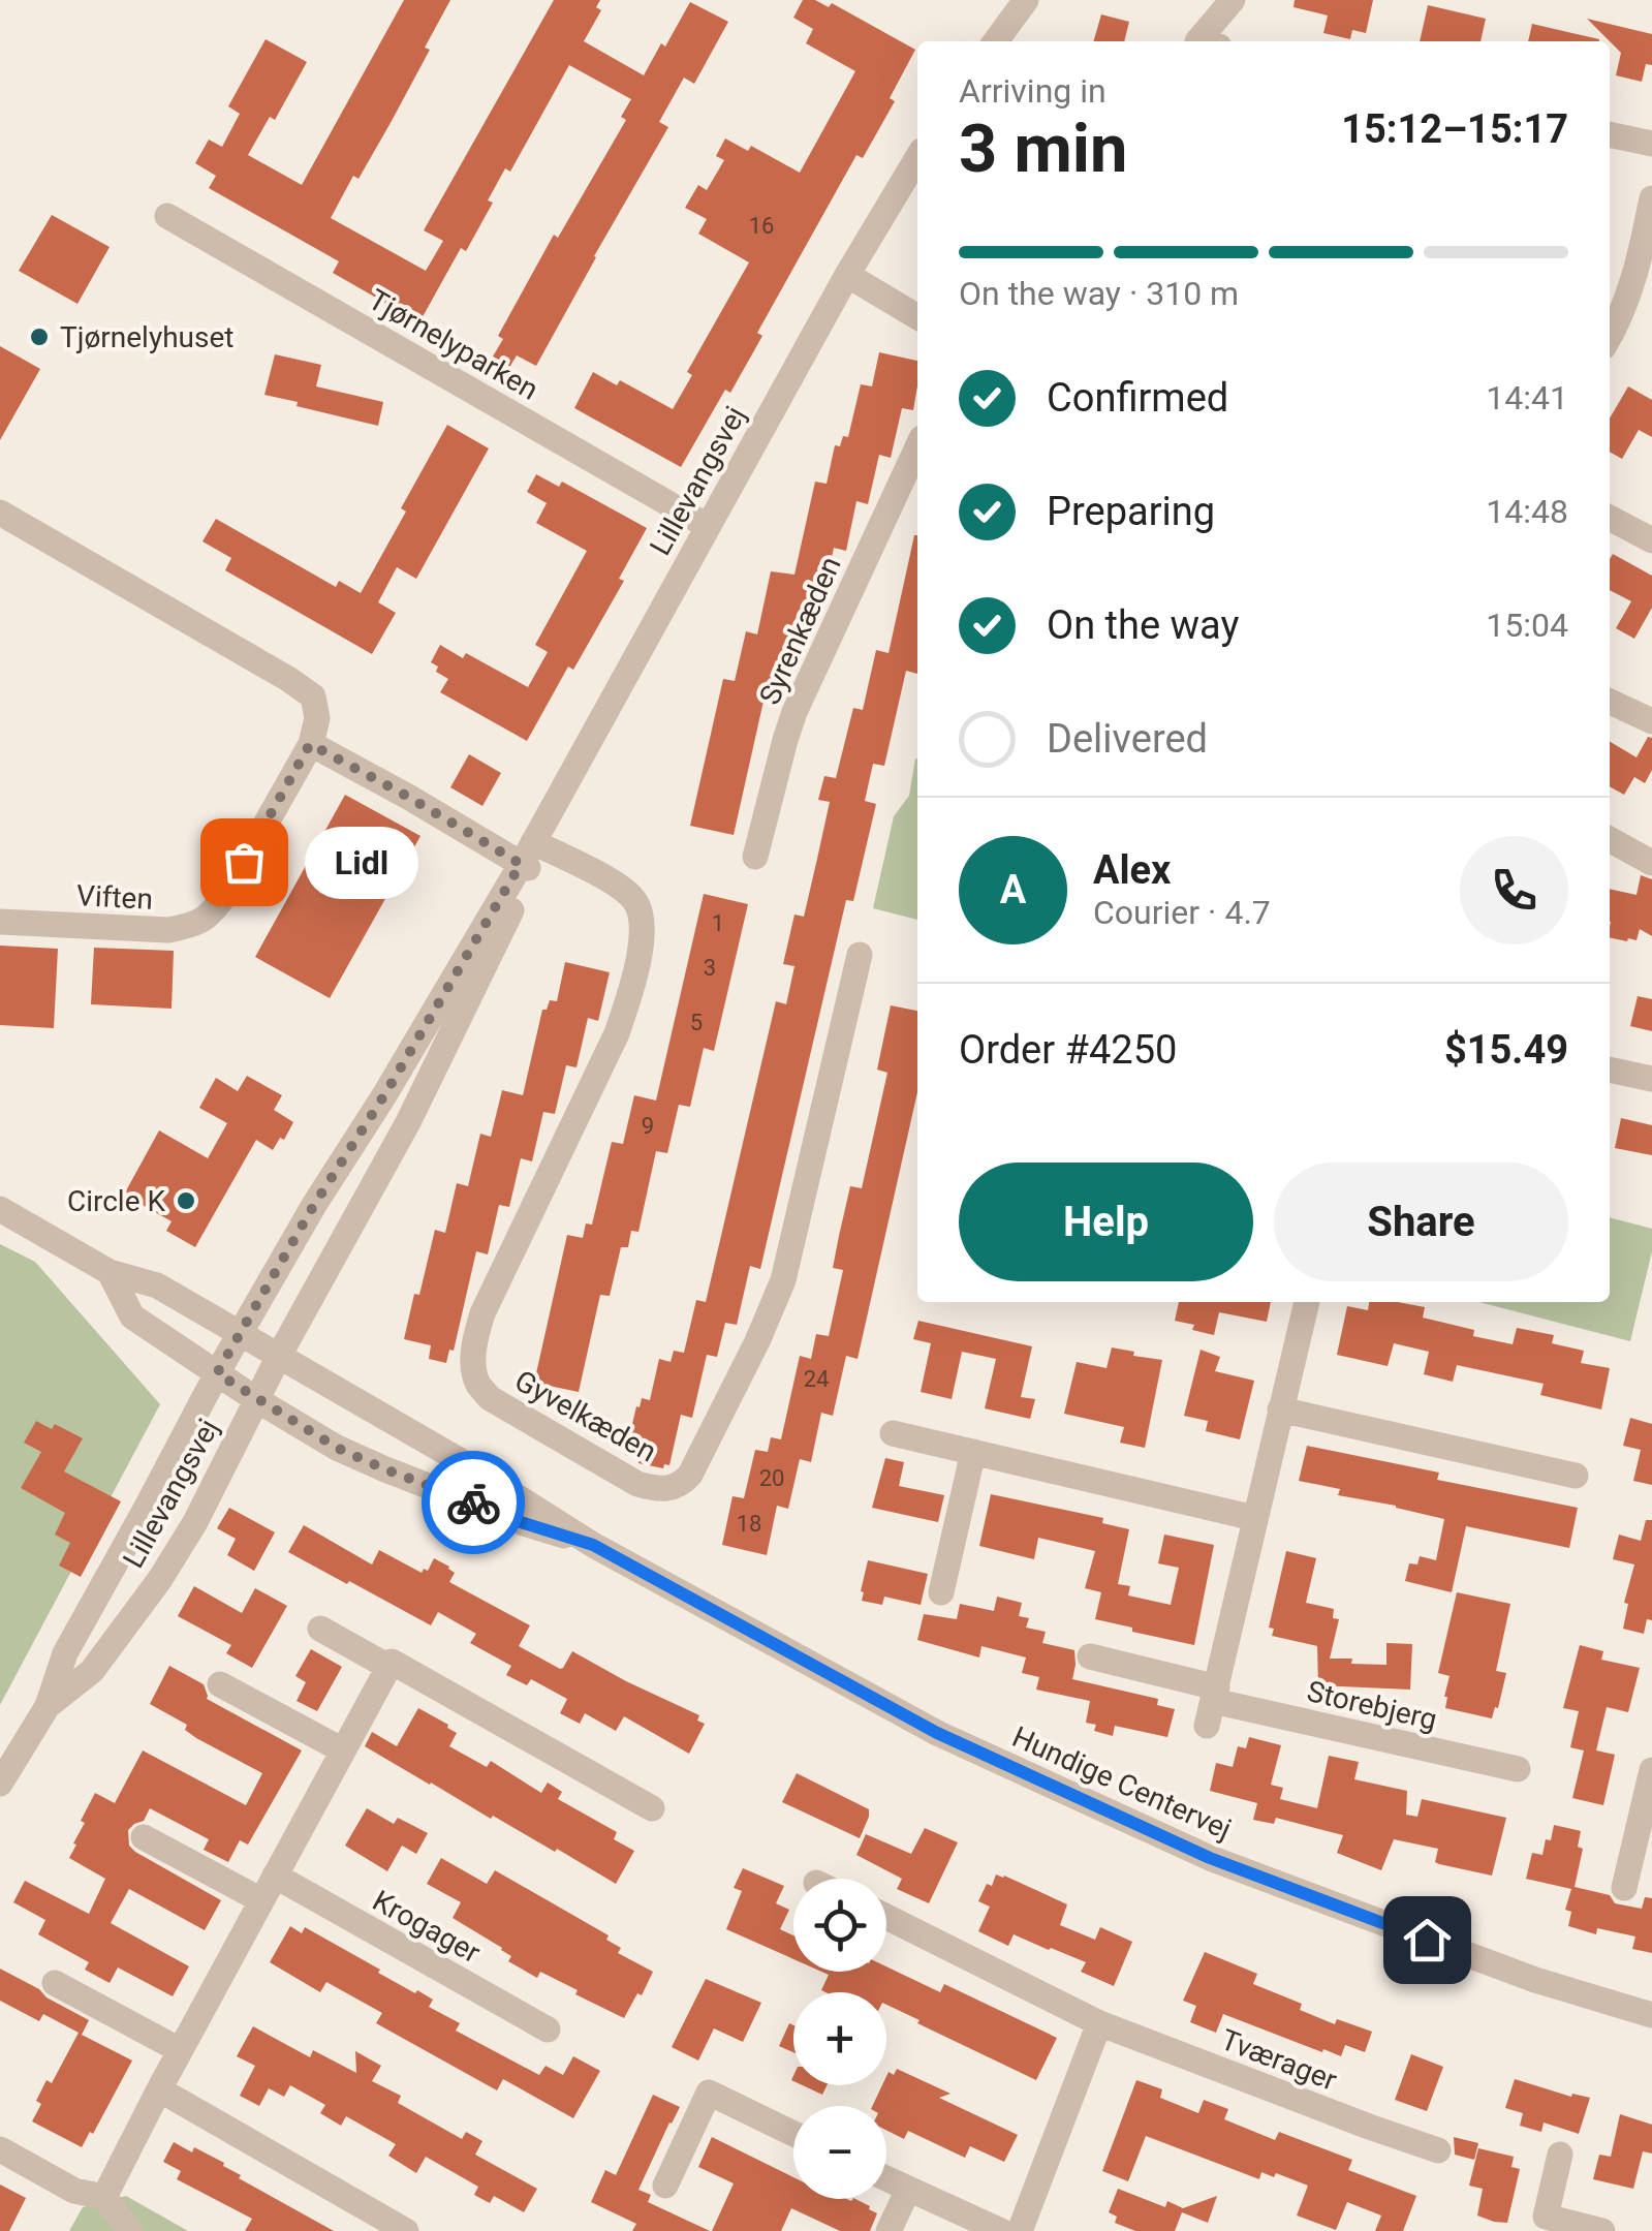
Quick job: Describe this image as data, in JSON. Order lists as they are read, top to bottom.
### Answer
{
  "streets": {
    "street": [
      "Tjørnelyparken",
      "Lillevangsvej",
      "Syrenkæden",
      "Viften",
      "Gyvelkæden",
      "Storebjerg",
      "Hundige Centervej",
      "Krogager",
      "Tværager"
    ]
  },
  "crossings": [
    ["Tjørnelyparken", "Lillevangsvej"],
    ["Lillevangsvej", "Gyvelkæden"],
    ["Lillevangsvej", "Hundige Centervej"]
  ],
  "places": ["Tjørnelyhuset", "Lidl", "Circle K"],
  "house_numbers": [
    "16",
    "1",
    "3",
    "5",
    "9",
    "24",
    "20",
    "18"
  ],
  "page": {
    "heading": ["3 min", "Arriving in", "15:12–15:17"],
    "panel": [
      "Alex",
      "Courier · 4.7",
      "Order #4250",
      "$15.49"
    ],
    "bar": "On the way · 310 m",
    "list": [
      ["Confirmed", "14:41"],
      ["Preparing", "14:48"],
      ["On the way", "15:04"],
      "Delivered"
    ],
    "bubble": "Lidl",
    "round": "A",
    "buttons": ["Help", "Share"],
    "map_buttons": ["+", "−"]
  }
}
